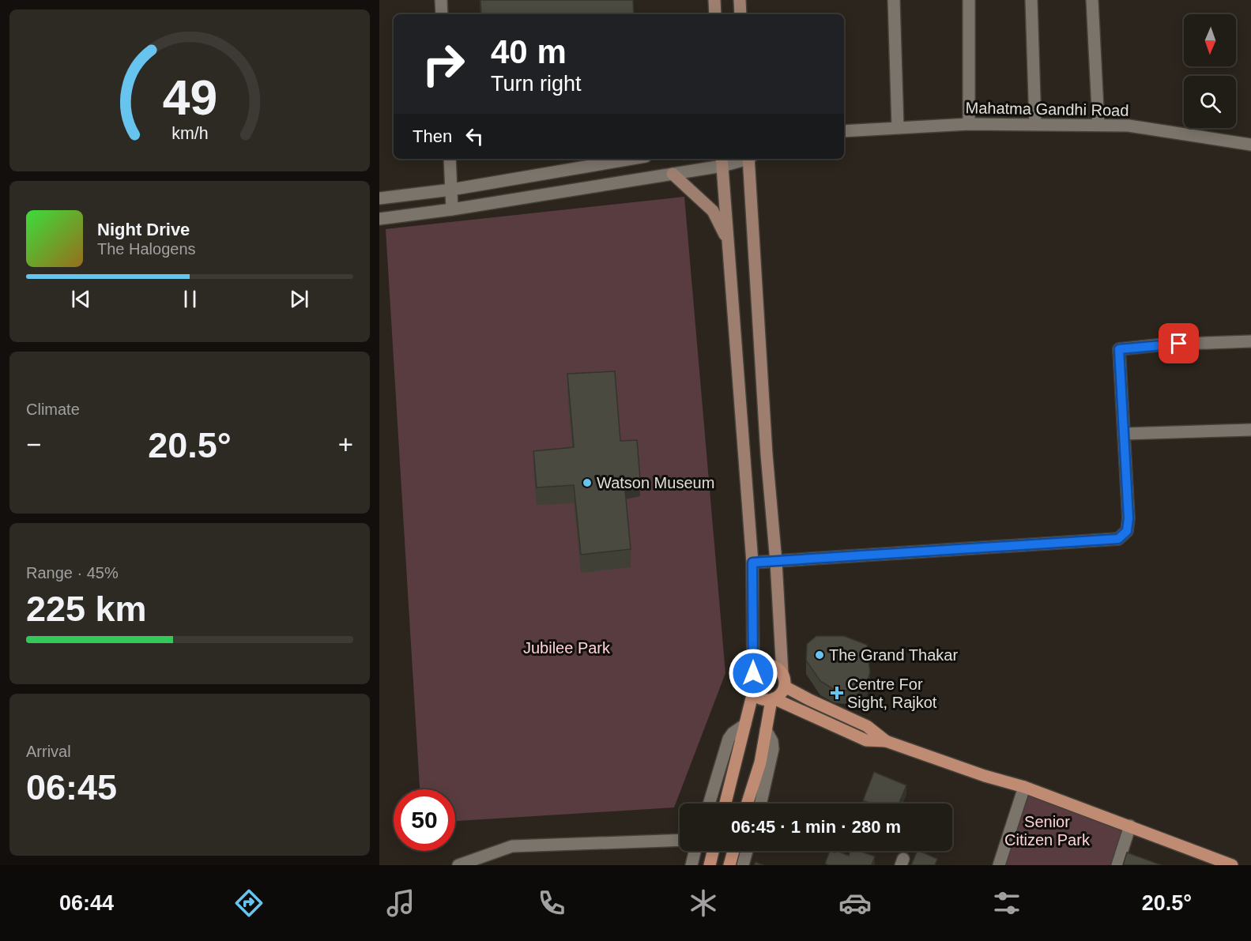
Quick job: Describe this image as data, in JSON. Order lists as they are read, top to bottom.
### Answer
{
  "streets": {
    "street": ["Mahatma Gandhi Road"]
  },
  "parks": ["Jubilee Park", "Senior Citizen Park"],
  "places": {
    "other": ["Watson Museum", "The Grand Thakar"],
    "health": ["Centre For Sight, Rajkot"]
  },
  "north": "bottom",
  "page": {
    "turn": ["40 m", "Turn right"],
    "then": "Then",
    "song": ["Night Drive", "The Halogens"],
    "tile": [
      "Climate",
      ["Range · 45%", "225 km"],
      ["Arrival", "06:45"]
    ],
    "heat": ["−", "20.5°", "+"],
    "limit": "50",
    "trip": "06:45 · 1 min · 280 m",
    "tabs": ["06:44", "20.5°"],
    "gauge": ["49", "km/h"]
  }
}
